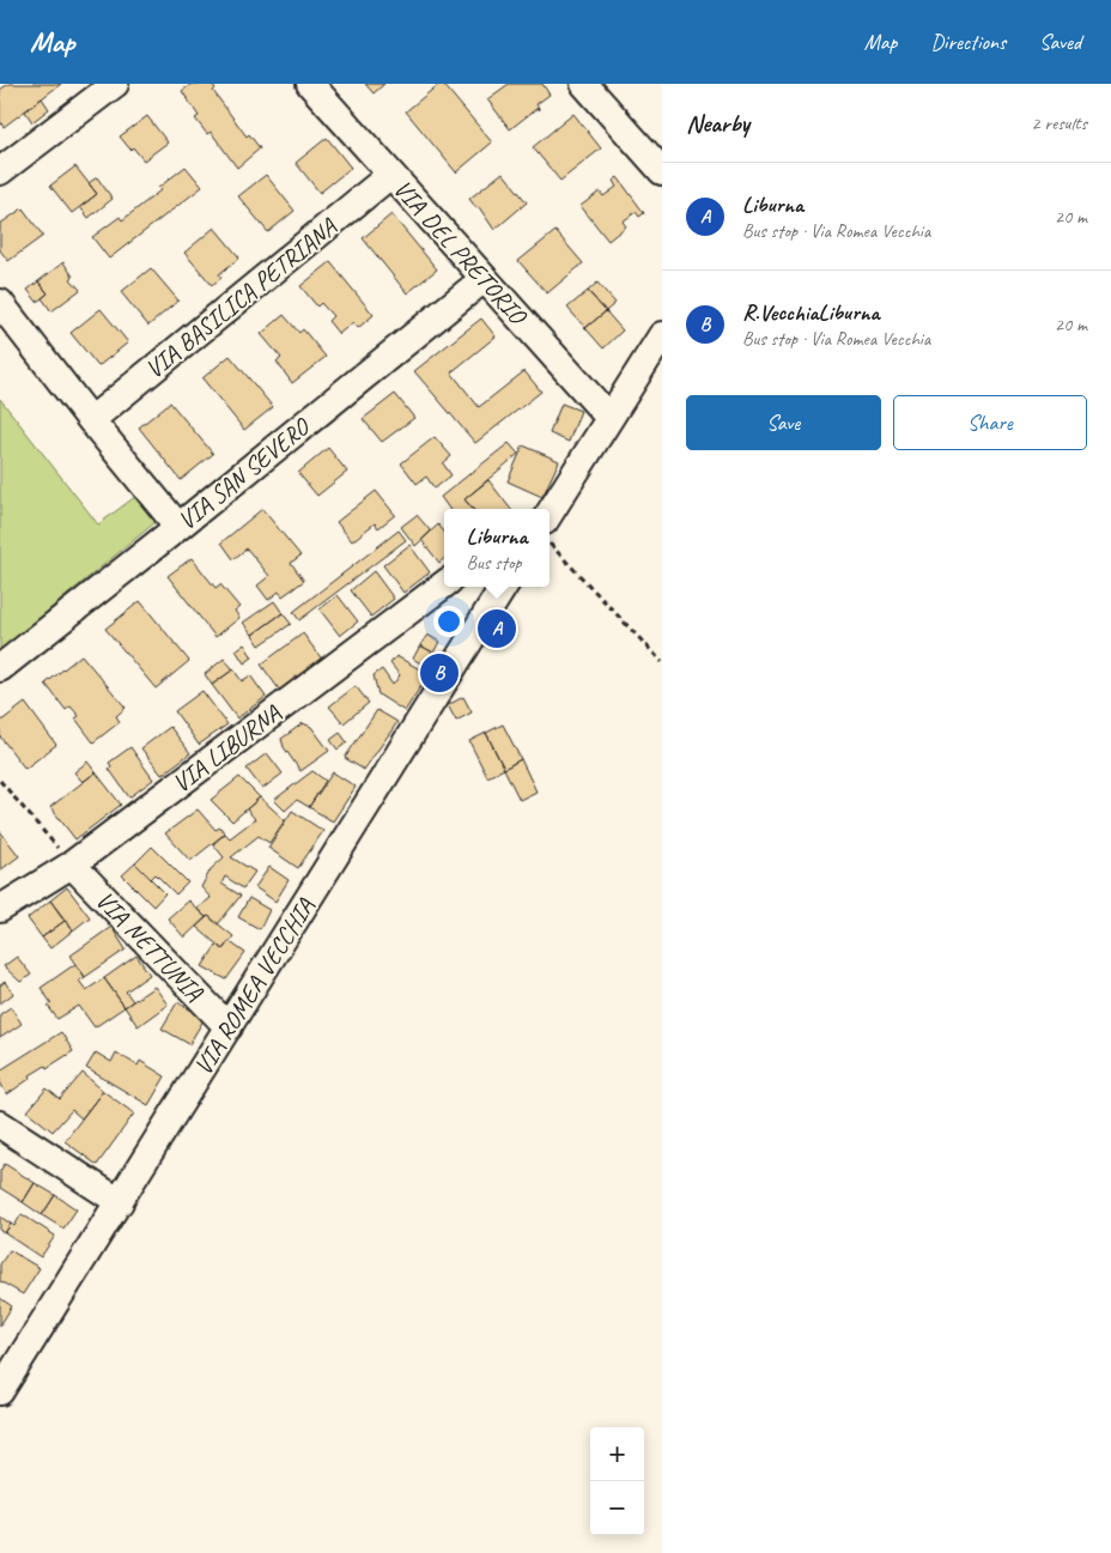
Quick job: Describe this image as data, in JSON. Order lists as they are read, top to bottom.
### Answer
{
  "streets": {
    "street": [
      "VIA DEL PRETORIO",
      "VIA BASILICA PETRIANA",
      "VIA SAN SEVERO",
      "VIA LIBURNA",
      "VIA NETTUNIA",
      "VIA ROMEA VECCHIA"
    ]
  },
  "crossings": [
    ["VIA DEL PRETORIO", "VIA BASILICA PETRIANA"],
    ["VIA DEL PRETORIO", "VIA SAN SEVERO"],
    ["VIA LIBURNA", "VIA NETTUNIA"],
    ["VIA NETTUNIA", "VIA ROMEA VECCHIA"]
  ],
  "page": {
    "header": "Map",
    "nav": ["Map", "Directions", "Saved"],
    "heading": ["Nearby", "2 results"],
    "list": [
      {
        "mark": "A",
        "name": "Liburna",
        "note": "Bus stop · Via Romea Vecchia",
        "value": "20 m"
      },
      {
        "mark": "B",
        "name": "R.VecchiaLiburna",
        "note": "Bus stop · Via Romea Vecchia",
        "value": "20 m"
      }
    ],
    "buttons": ["Save", "Share"],
    "popup": ["Liburna", "Bus stop"],
    "pins": ["A", "B"],
    "map_buttons": ["+", "−"]
  }
}
